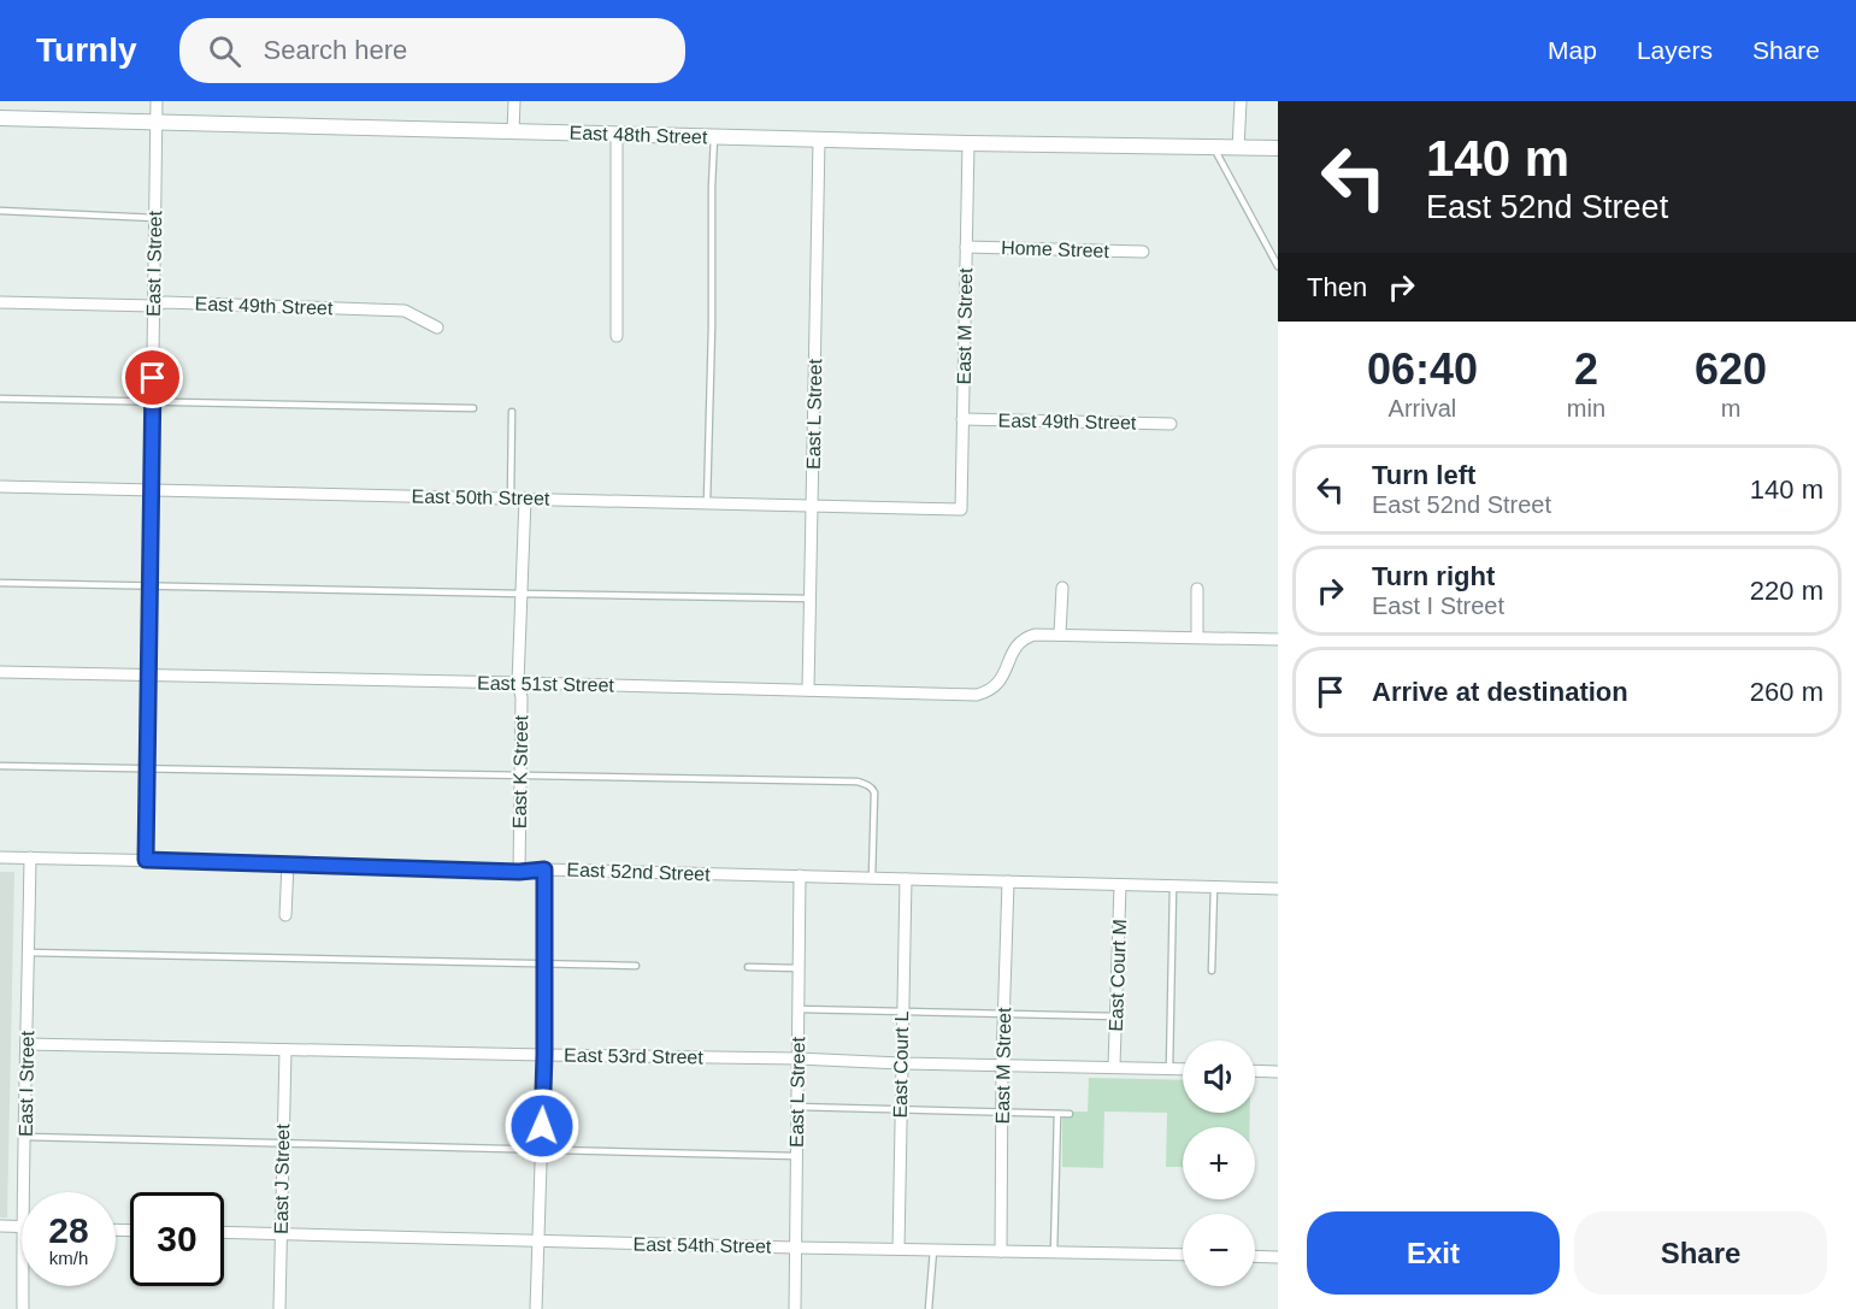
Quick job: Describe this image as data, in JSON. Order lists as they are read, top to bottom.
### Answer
{
  "streets": {
    "street": [
      "East 48th Street",
      "Home Street",
      "East I Street",
      "East 49th Street",
      "East M Street",
      "East L Street",
      "East 50th Street",
      "East 51st Street",
      "East K Street",
      "East 52nd Street",
      "East Court M",
      "East 53rd Street",
      "East Court L",
      "East J Street",
      "East 54th Street"
    ]
  },
  "crossings": [
    ["East 48th Street", "East I Street"],
    ["East 48th Street", "East M Street"],
    ["East 48th Street", "East L Street"],
    ["Home Street", "East M Street"],
    ["East I Street", "East 49th Street"],
    ["East I Street", "East 50th Street"],
    ["East I Street", "East 51st Street"],
    ["East I Street", "East 52nd Street"],
    ["East I Street", "East 53rd Street"],
    ["East 49th Street", "East M Street"],
    ["East M Street", "East 50th Street"],
    ["East M Street", "East 52nd Street"],
    ["East M Street", "East 53rd Street"],
    ["East M Street", "East 54th Street"],
    ["East L Street", "East 50th Street"],
    ["East L Street", "East 51st Street"],
    ["East L Street", "East 52nd Street"],
    ["East L Street", "East 53rd Street"],
    ["East L Street", "East 54th Street"],
    ["East 50th Street", "East K Street"],
    ["East 51st Street", "East K Street"],
    ["East K Street", "East 52nd Street"],
    ["East 52nd Street", "East Court M"],
    ["East 52nd Street", "East Court L"],
    ["East Court M", "East 53rd Street"],
    ["East 53rd Street", "East Court L"],
    ["East 53rd Street", "East J Street"],
    ["East Court L", "East 54th Street"],
    ["East J Street", "East 54th Street"]
  ],
  "page": {
    "header": "Turnly",
    "search": "Search here",
    "nav": ["Map", "Layers", "Share"],
    "turn": ["140 m", "East 52nd Street"],
    "then": "Then",
    "eta": [
      "06:40",
      "Arrival",
      "2",
      "min",
      "620",
      "m"
    ],
    "list": [
      {
        "name": "Turn left",
        "note": "East 52nd Street",
        "value": "140 m"
      },
      {
        "name": "Turn right",
        "note": "East I Street",
        "value": "220 m"
      },
      {
        "name": "Arrive at destination",
        "value": "260 m"
      }
    ],
    "map_buttons": ["+", "−"],
    "speed": "28 km/h",
    "limit": "30",
    "buttons": ["Exit", "Share"]
  }
}
